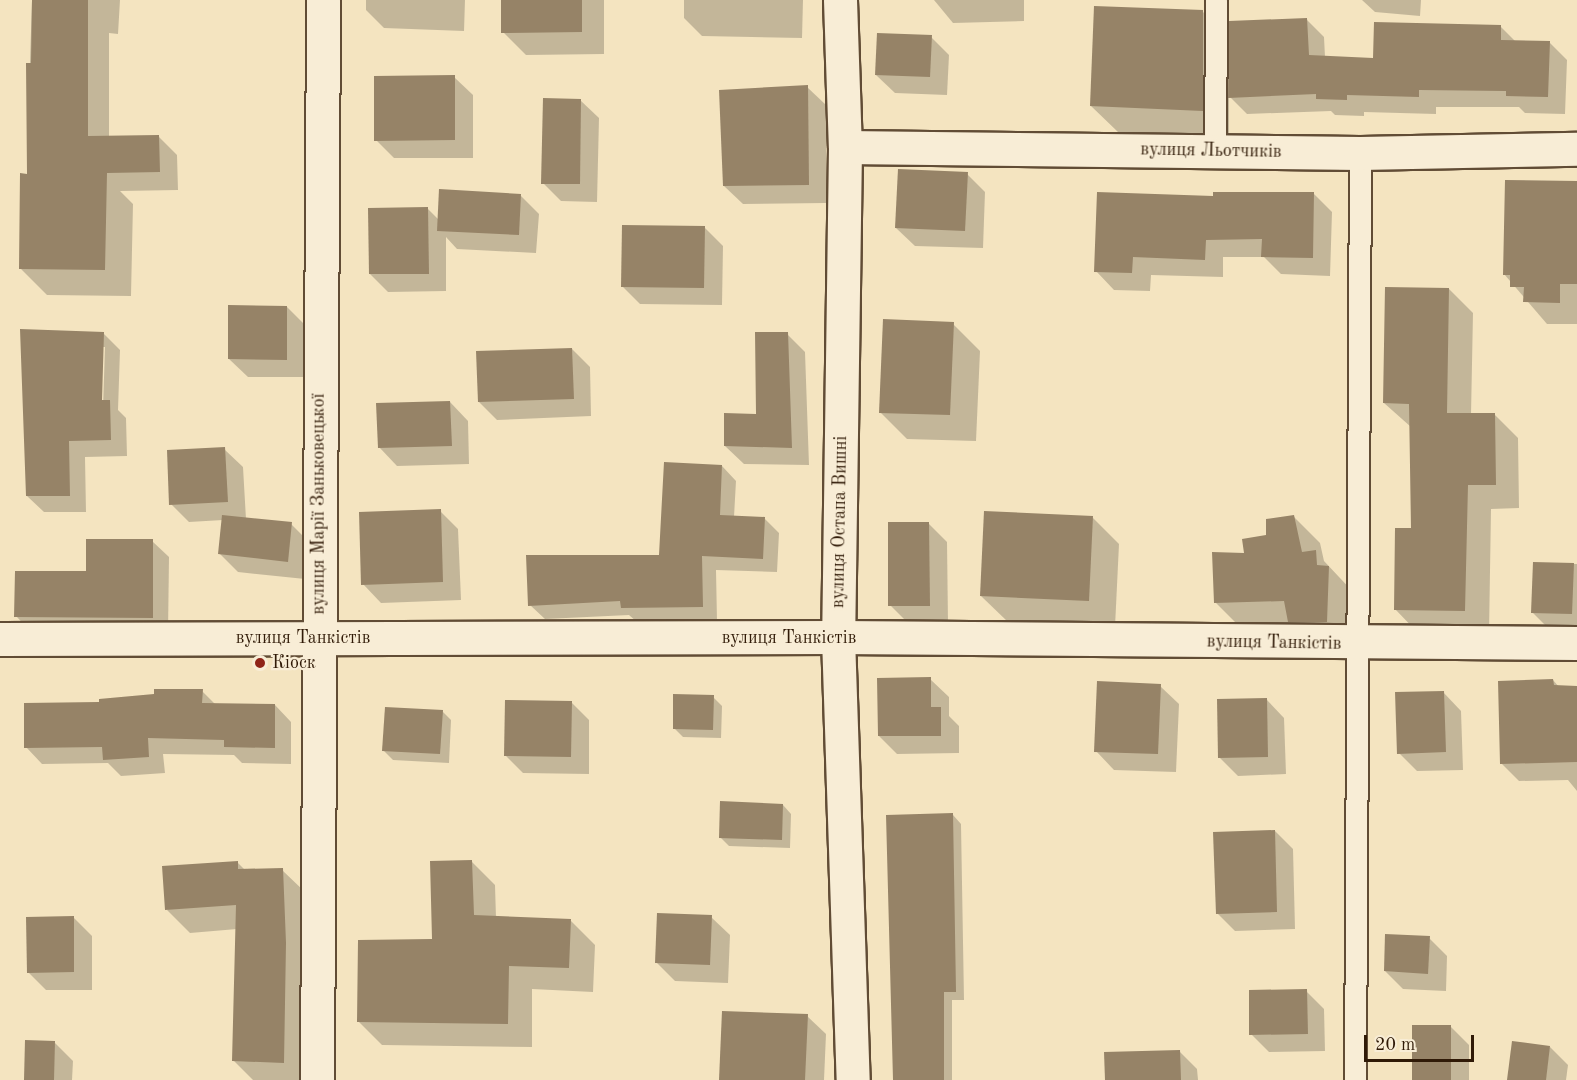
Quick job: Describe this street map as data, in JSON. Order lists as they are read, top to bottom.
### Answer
{
  "streets": {
    "street": [
      "вулиця Льотчиків",
      "вулиця Марії Заньковецької",
      "вулиця Остапа Вишні",
      "вулиця Танкістів"
    ]
  },
  "crossings": [
    ["вулиця Льотчиків", "вулиця Остапа Вишні"],
    ["вулиця Марії Заньковецької", "вулиця Танкістів"],
    ["вулиця Остапа Вишні", "вулиця Танкістів"]
  ],
  "places": ["Кіоск"],
  "scale_bar": "20 m"
}
